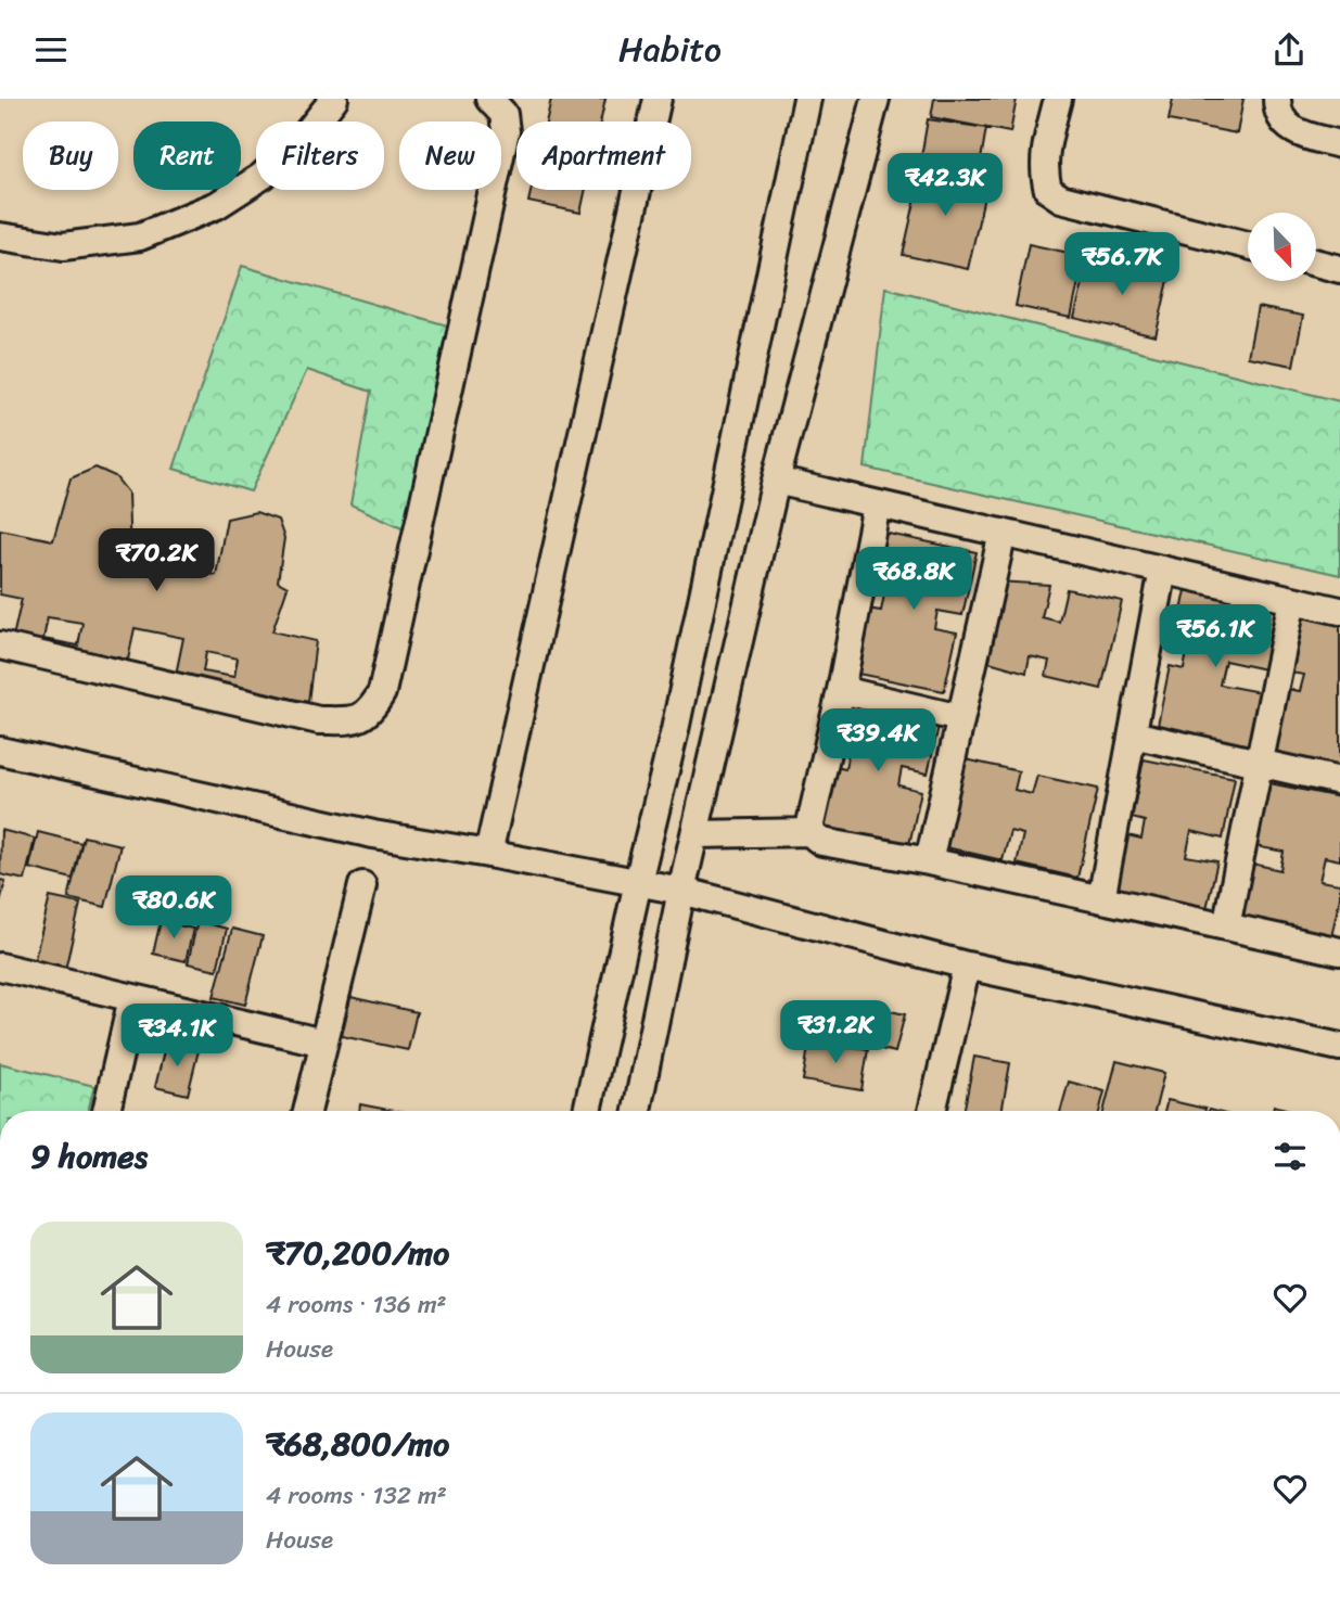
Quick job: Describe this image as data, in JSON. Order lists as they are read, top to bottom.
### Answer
{
  "north": "bottom right",
  "page": {
    "header": "Habito",
    "chip": [
      "Buy",
      "Rent",
      "Filters",
      "New",
      "Apartment"
    ],
    "price": [
      "₹42.3K",
      "₹56.7K",
      "₹70.2K",
      "₹68.8K",
      "₹56.1K",
      "₹39.4K",
      "₹80.6K",
      "₹31.2K",
      "₹34.1K"
    ],
    "heading": "9 homes",
    "list": [
      {
        "name": "₹70,200/mo",
        "note": "4 rooms · 136 m² · House"
      },
      {
        "name": "₹68,800/mo",
        "note": "4 rooms · 132 m² · House"
      }
    ]
  }
}
